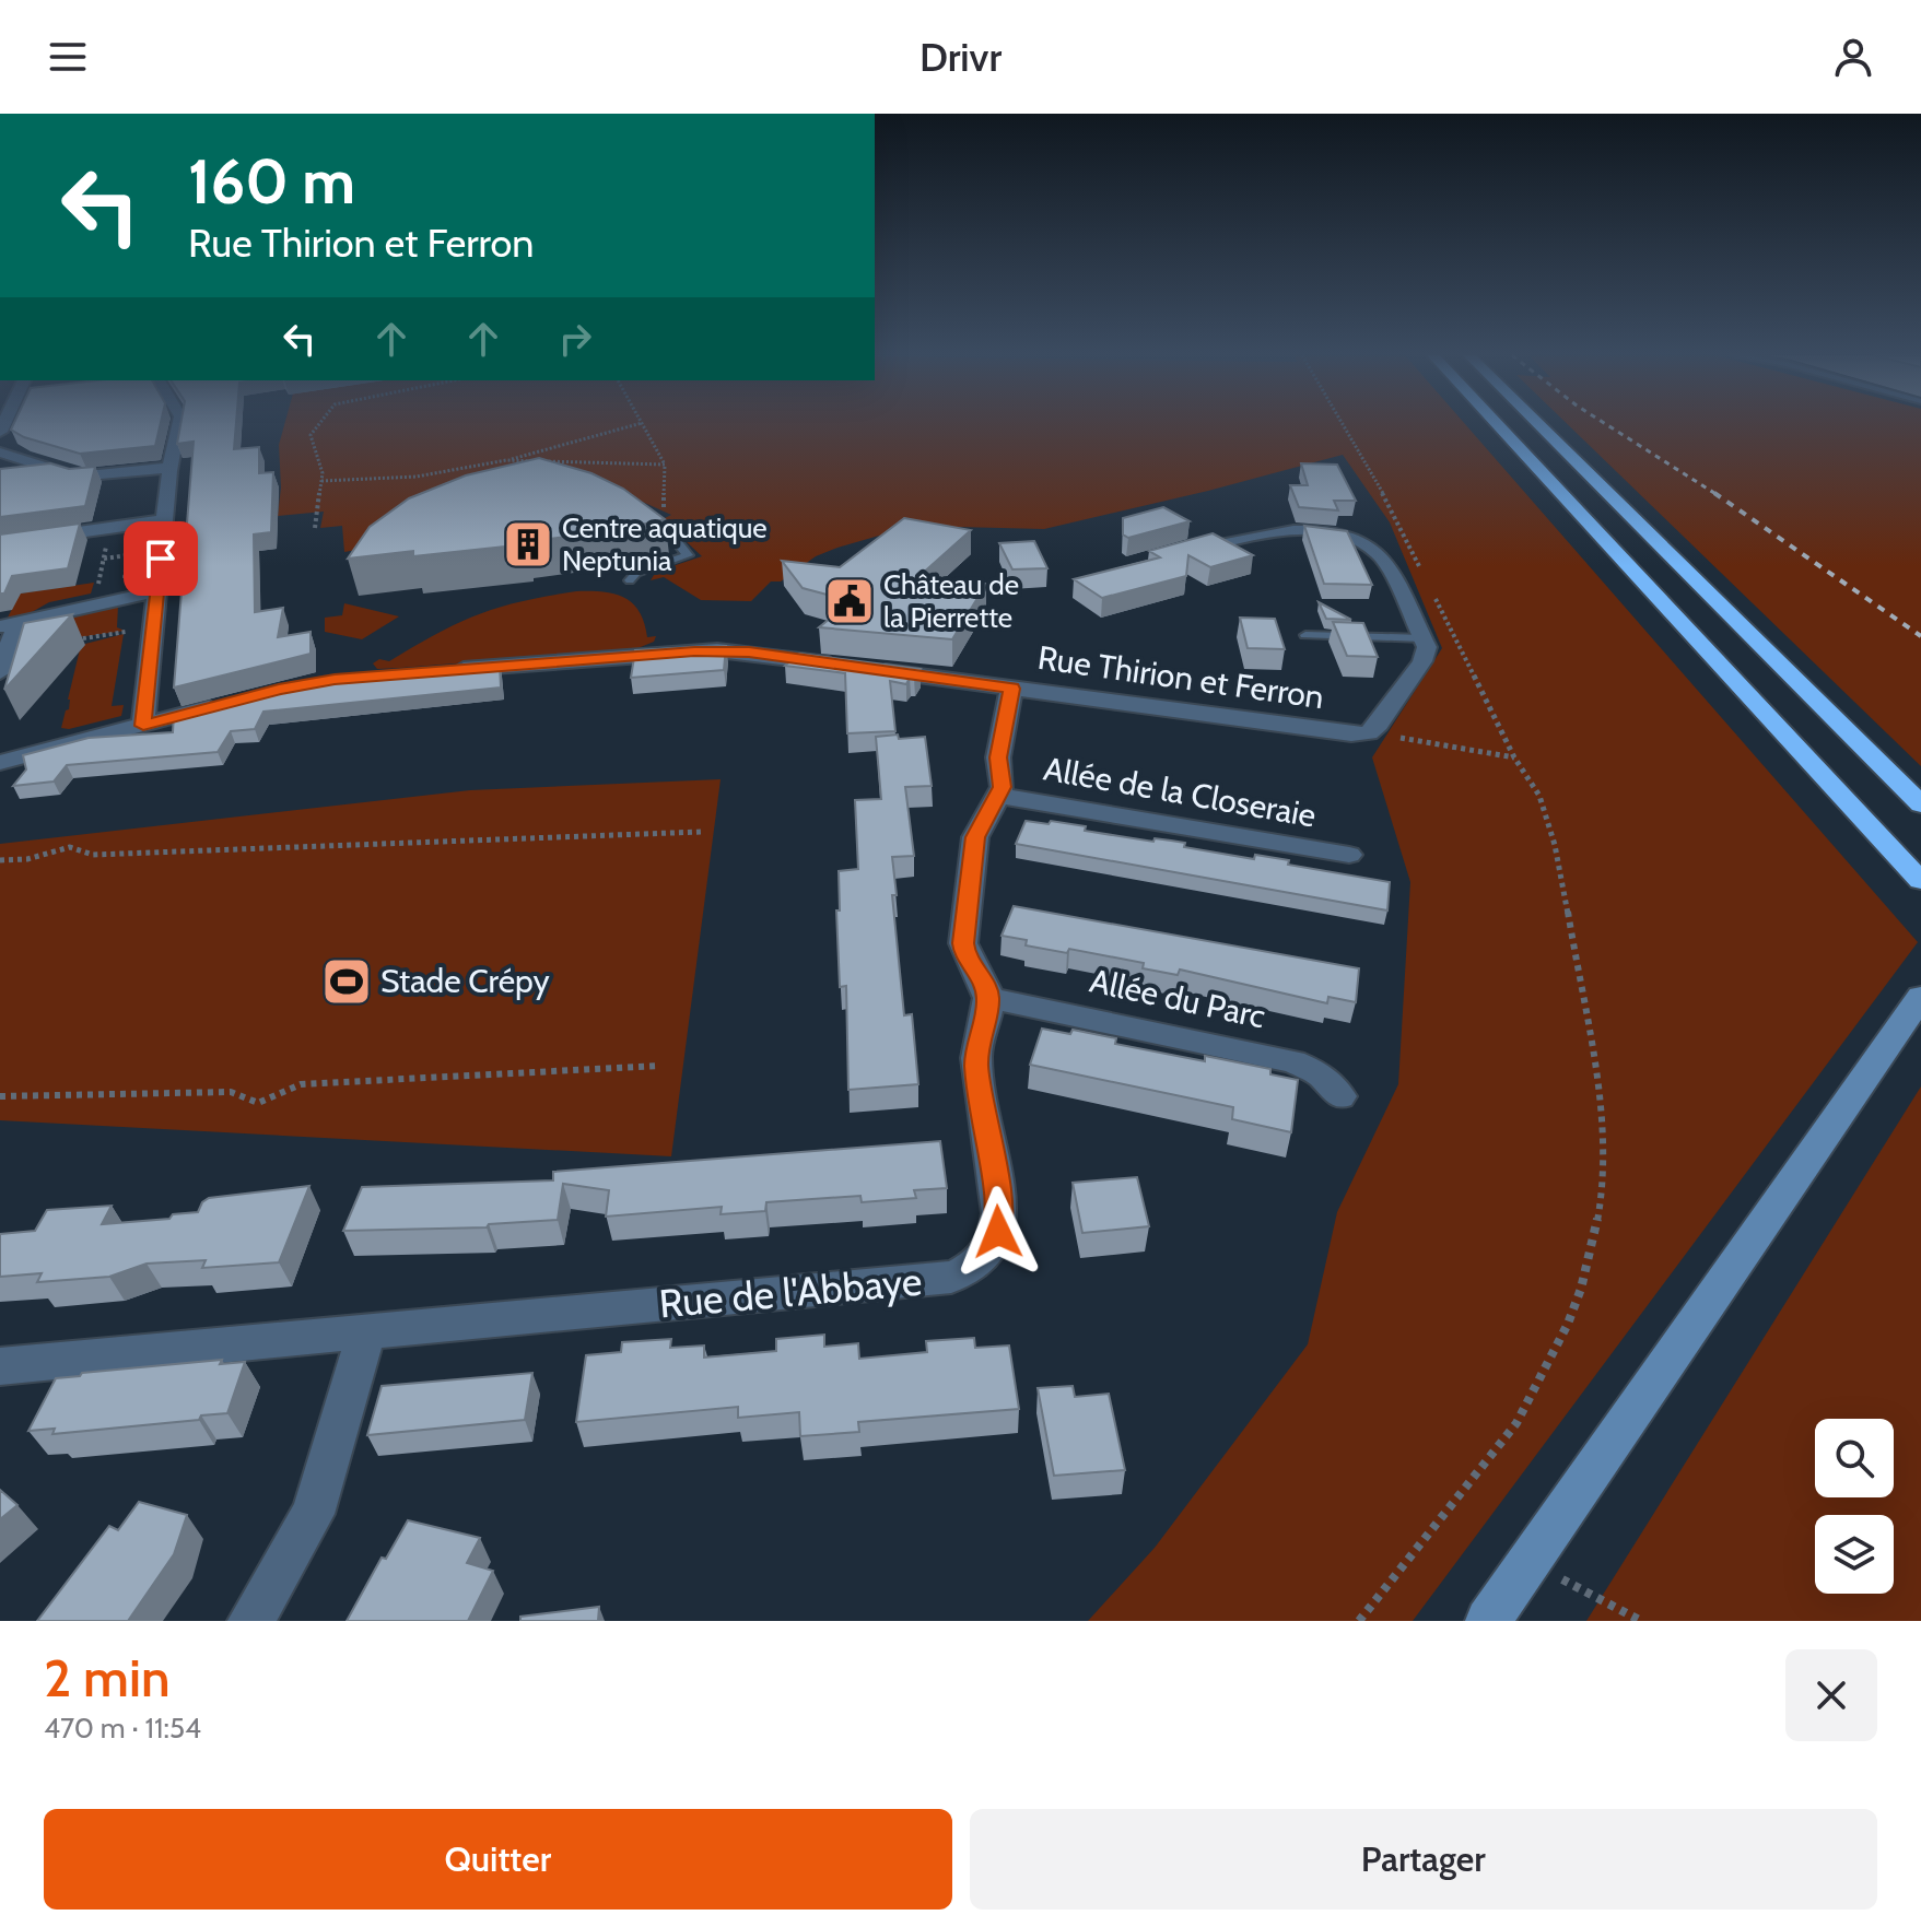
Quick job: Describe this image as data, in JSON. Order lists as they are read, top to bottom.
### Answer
{
  "streets": {
    "street": [
      "Rue Thirion et Ferron",
      "Allée de la Closeraie",
      "Allée du Parc",
      "Rue de l'Abbaye"
    ]
  },
  "crossings": [
    ["Allée du Parc", "Rue de l'Abbaye"]
  ],
  "places": {
    "building": ["Centre aquatique Neptunia"],
    "public building": ["Château de la Pierrette"],
    "sports": ["Stade Crépy"]
  },
  "page": {
    "header": "Drivr",
    "turn": ["160 m", "Rue Thirion et Ferron"],
    "heading": ["2 min", "470 m · 11:54"],
    "buttons": ["Quitter", "Partager"]
  }
}
